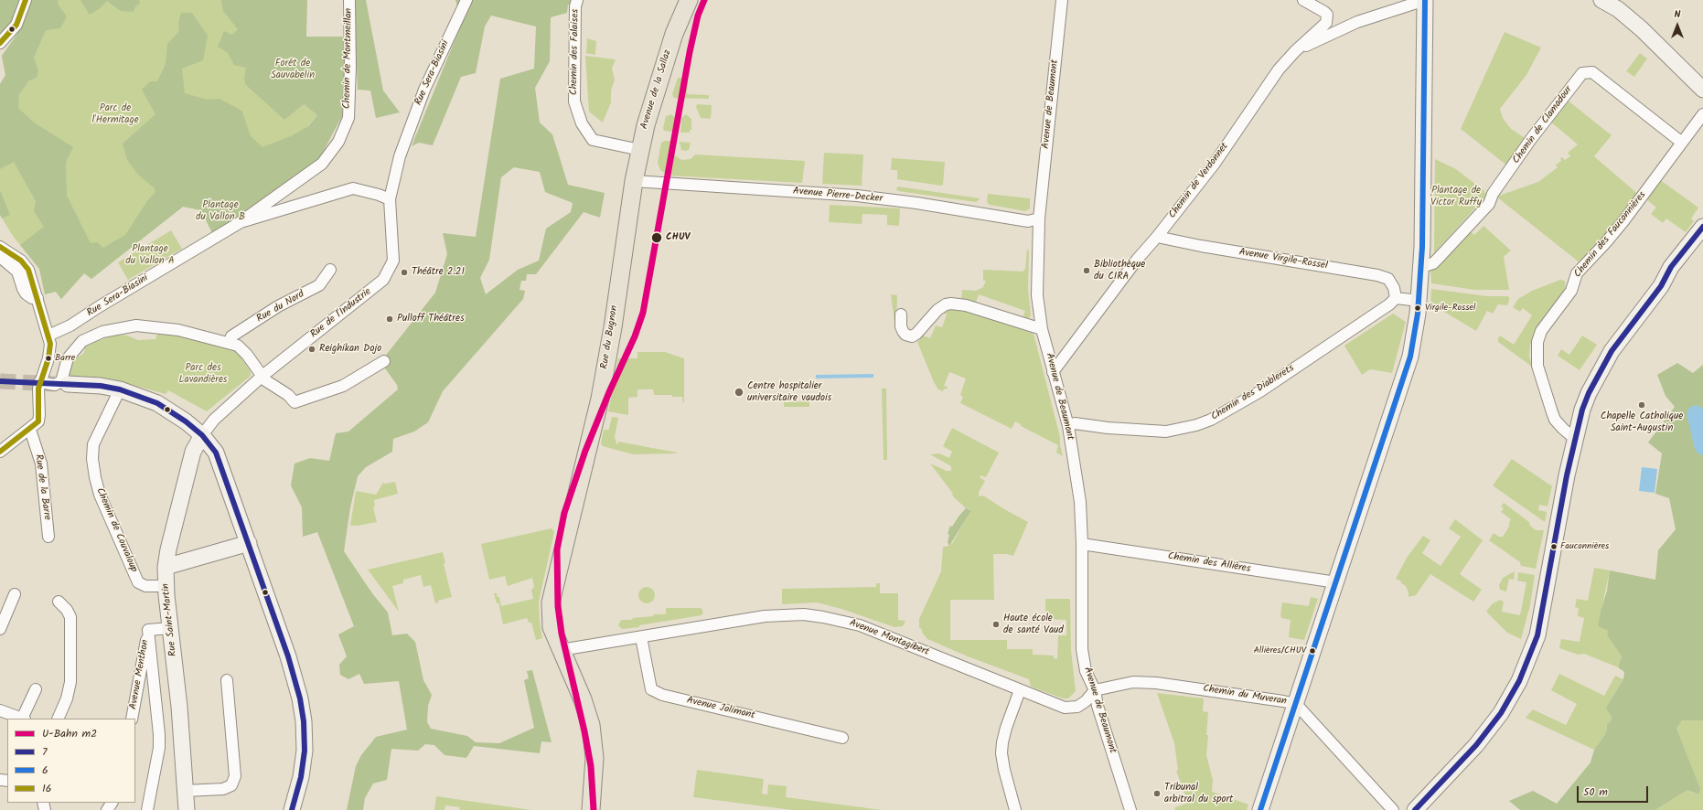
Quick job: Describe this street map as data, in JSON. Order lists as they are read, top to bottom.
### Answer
{
  "streets": {
    "main road": ["Avenue de la Sallaz", "Rue du Bugnon"],
    "street": [
      "Chemin des Falaises",
      "Chemin de Montmeillan",
      "Rue Sera-Biasini",
      "Avenue de Beaumont",
      "Chemin de Clamadour",
      "Chemin de Verdonnet",
      "Avenue Pierre-Decker",
      "Chemin des Fauconnières",
      "Avenue Virgile-Rossel",
      "Rue du Nord",
      "Rue de l'Industrie",
      "Chemin des Diablerets",
      "Rue de la Barre",
      "Chemin de Couvaloup",
      "Chemin des Allières",
      "Rue Saint-Martin",
      "Avenue Montagibert",
      "Avenue Menthon",
      "Chemin du Muveran",
      "Avenue Jolimont"
    ]
  },
  "crossings": [
    ["Chemin des Falaises", "Avenue de la Sallaz"],
    ["Chemin de Montmeillan", "Rue Sera-Biasini"],
    ["Rue Sera-Biasini", "Rue de l'Industrie"],
    ["Avenue de la Sallaz", "Avenue Pierre-Decker"],
    ["Avenue de la Sallaz", "Rue du Bugnon"],
    ["Avenue de Beaumont", "Chemin de Verdonnet"],
    ["Avenue de Beaumont", "Avenue Pierre-Decker"],
    ["Avenue de Beaumont", "Chemin des Diablerets"],
    ["Avenue de Beaumont", "Chemin des Allières"],
    ["Avenue de Beaumont", "Avenue Montagibert"],
    ["Avenue de Beaumont", "Chemin du Muveran"],
    ["Chemin de Clamadour", "Chemin des Fauconnières"],
    ["Chemin de Verdonnet", "Avenue Virgile-Rossel"],
    ["Avenue Pierre-Decker", "Rue du Bugnon"],
    ["Avenue Virgile-Rossel", "Chemin des Diablerets"],
    ["Rue de l'Industrie", "Rue Saint-Martin"],
    ["Rue du Bugnon", "Avenue Montagibert"],
    ["Chemin de Couvaloup", "Rue Saint-Martin"],
    ["Rue Saint-Martin", "Avenue Menthon"],
    ["Avenue Montagibert", "Chemin du Muveran"],
    ["Avenue Montagibert", "Avenue Jolimont"]
  ],
  "parks": [
    "Forêt de Sauvabelin",
    "Parc de l'Hermitage",
    "Plantage de Victor Ruffy",
    "Plantage du Vallon B",
    "Plantage du Vallon A",
    "Parc des Lavandières"
  ],
  "places": [
    "CHUV",
    "Bibliothèque du CIRA",
    "Théâtre 2.21",
    "Virgile-Rossel",
    "Pulloff Théâtres",
    "Reighikan Dojo",
    "Barre",
    "Centre hospitalier universitaire vaudois",
    "Chapelle Catholique Saint-Augustin",
    "Fauconnières",
    "Haute école de santé Vaud",
    "Allières/CHUV",
    "Tribunal arbitral du sport"
  ],
  "lines": [
    "metro line m2",
    "transit line 6",
    "transit line 16",
    "transit line 7"
  ],
  "legend": [
    "U-Bahn m2",
    "7",
    "6",
    "16"
  ],
  "scale_bar": "50 m",
  "north": "top"
}
